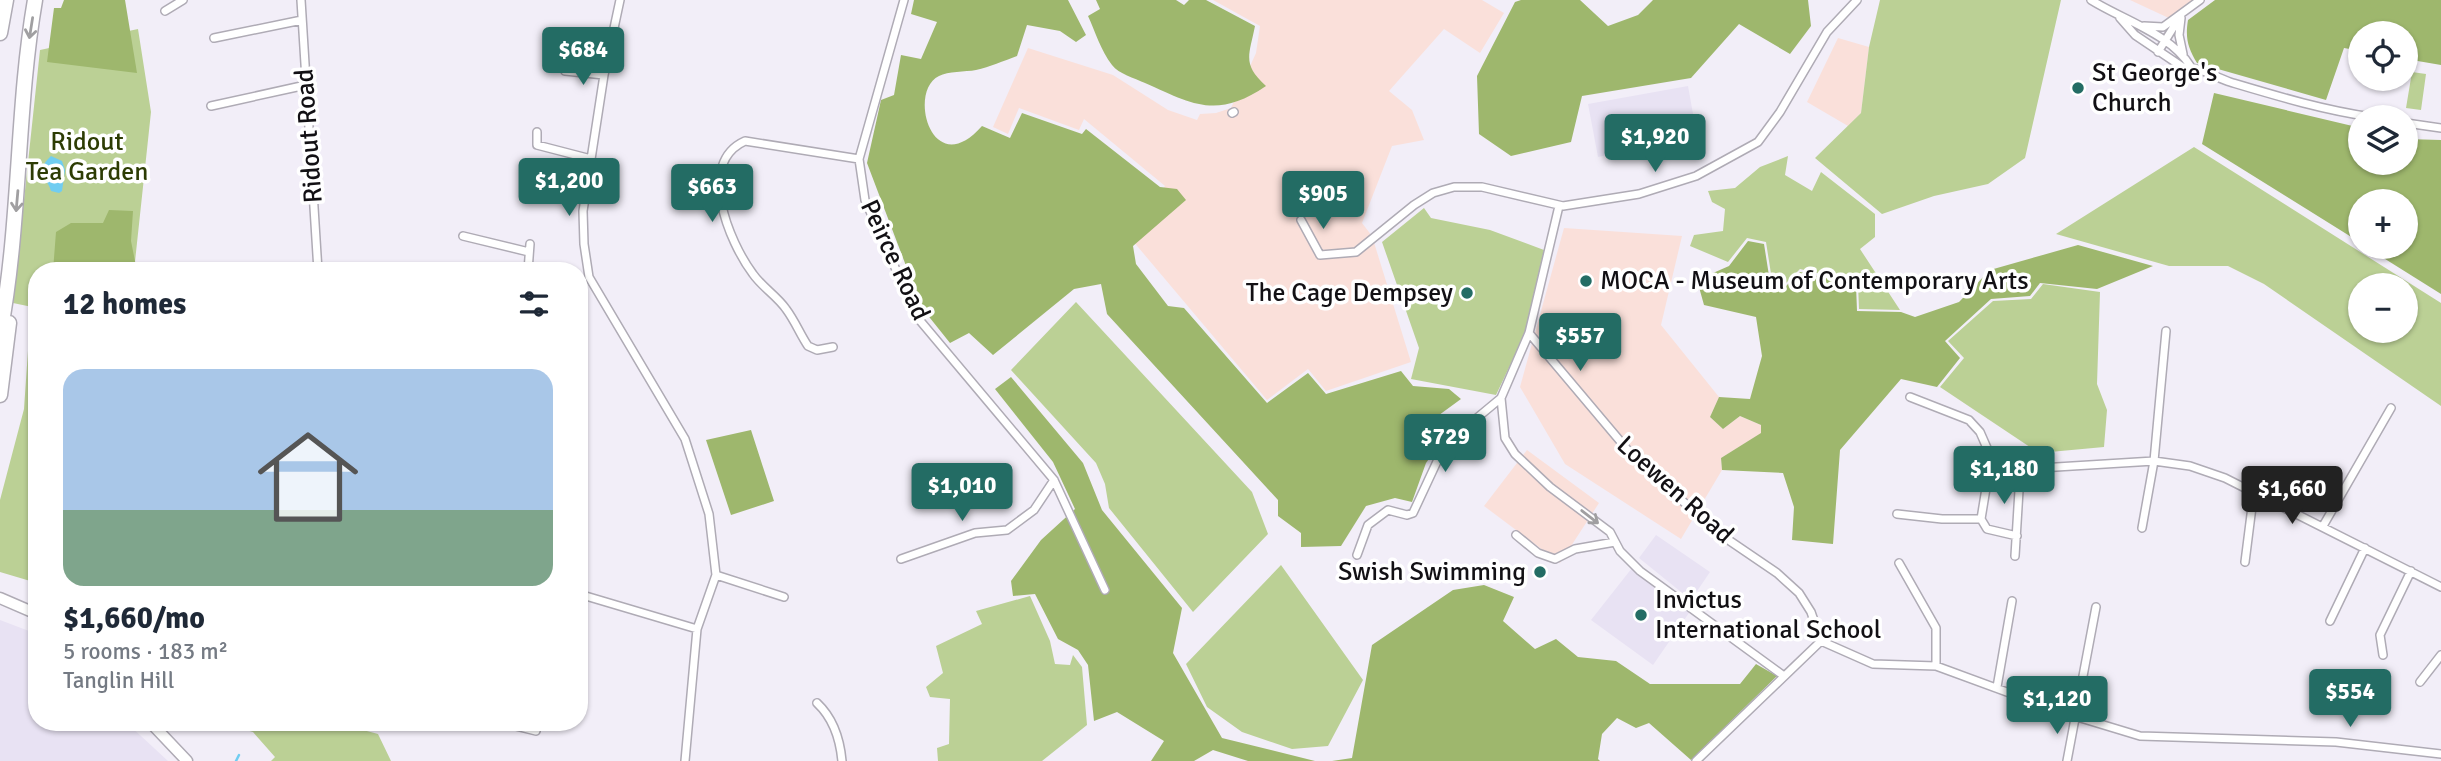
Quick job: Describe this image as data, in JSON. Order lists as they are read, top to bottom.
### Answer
{
  "streets": {
    "street": ["Ridout Road", "Peirce Road", "Loewen Road"]
  },
  "parks": ["Ridout Tea Garden"],
  "places": [
    "St George's Church",
    "MOCA - Museum of Contemporary Arts",
    "The Cage Dempsey",
    "Swish Swimming",
    "Invictus International School"
  ],
  "page": {
    "map_buttons": ["+", "−"],
    "price": [
      "$684",
      "$1,920",
      "$1,200",
      "$663",
      "$905",
      "$557",
      "$729",
      "$1,180",
      "$1,010",
      "$1,660",
      "$554",
      "$1,120"
    ],
    "heading": "12 homes",
    "list": [
      {
        "name": "$1,660/mo",
        "note": "5 rooms · 183 m² · Tanglin Hill"
      }
    ]
  }
}
